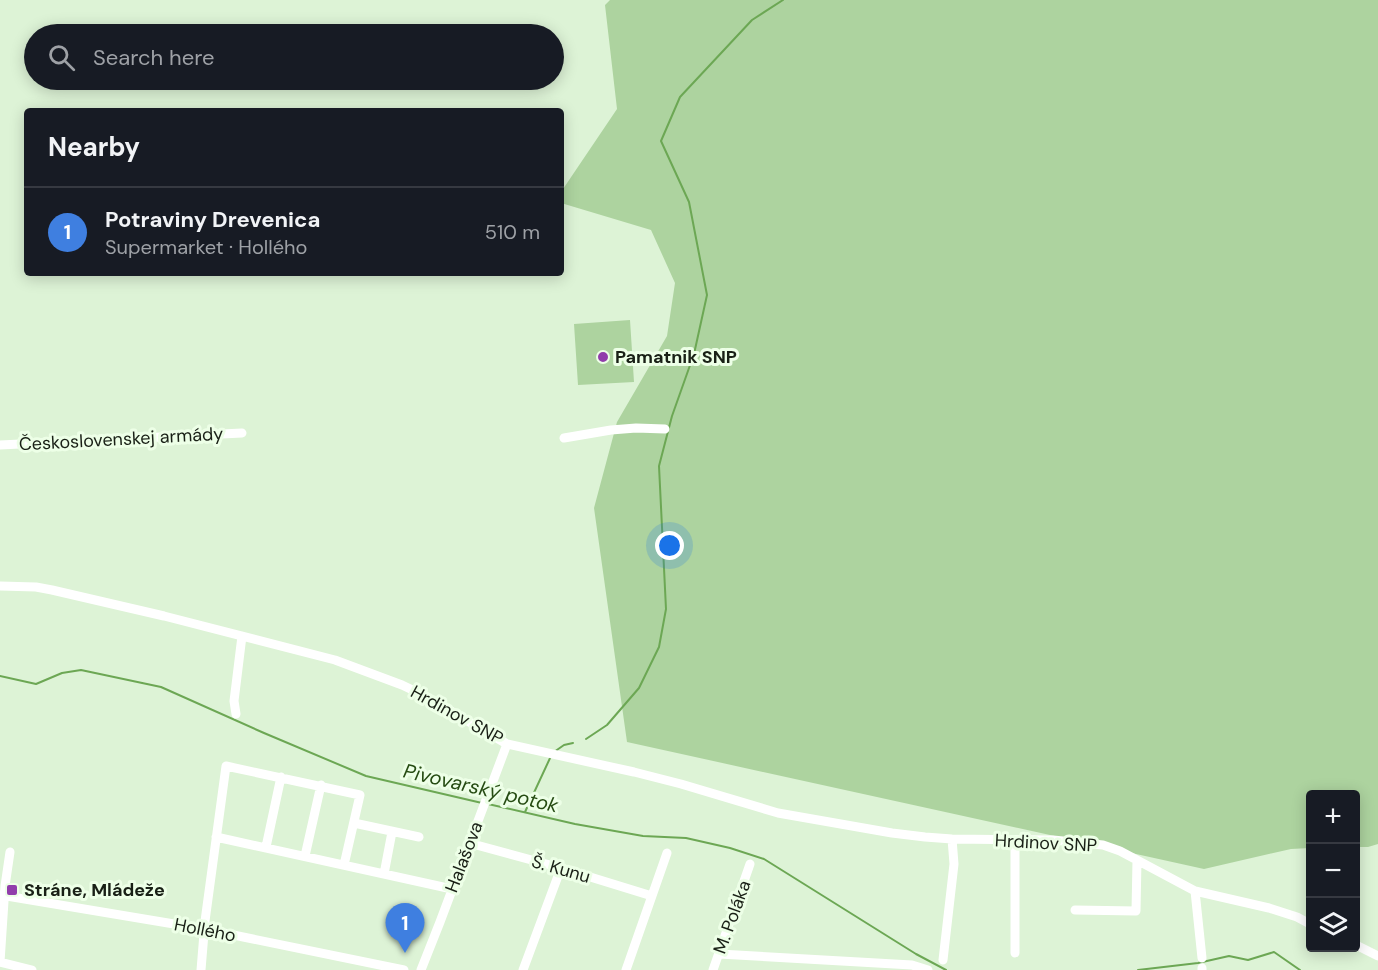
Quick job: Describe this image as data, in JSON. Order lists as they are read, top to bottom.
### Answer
{
  "streets": {
    "street": [
      "Československej armády",
      "Hrdinov SNP",
      "Halašova",
      "Š. Kunu",
      "M. Poláka",
      "Hollého"
    ]
  },
  "crossings": [
    ["Hrdinov SNP", "Halašova"],
    ["Halašova", "Š. Kunu"]
  ],
  "water": ["Pivovarský potok"],
  "places": {
    "other": ["Pamatnik SNP"],
    "transit": ["Stráne, Mládeže"]
  },
  "page": {
    "search": "Search here",
    "heading": "Nearby",
    "list": [
      {
        "mark": "1",
        "name": "Potraviny Drevenica",
        "note": "Supermarket · Hollého",
        "value": "510 m"
      }
    ],
    "map_buttons": ["+", "−"],
    "pins": "1"
  }
}
